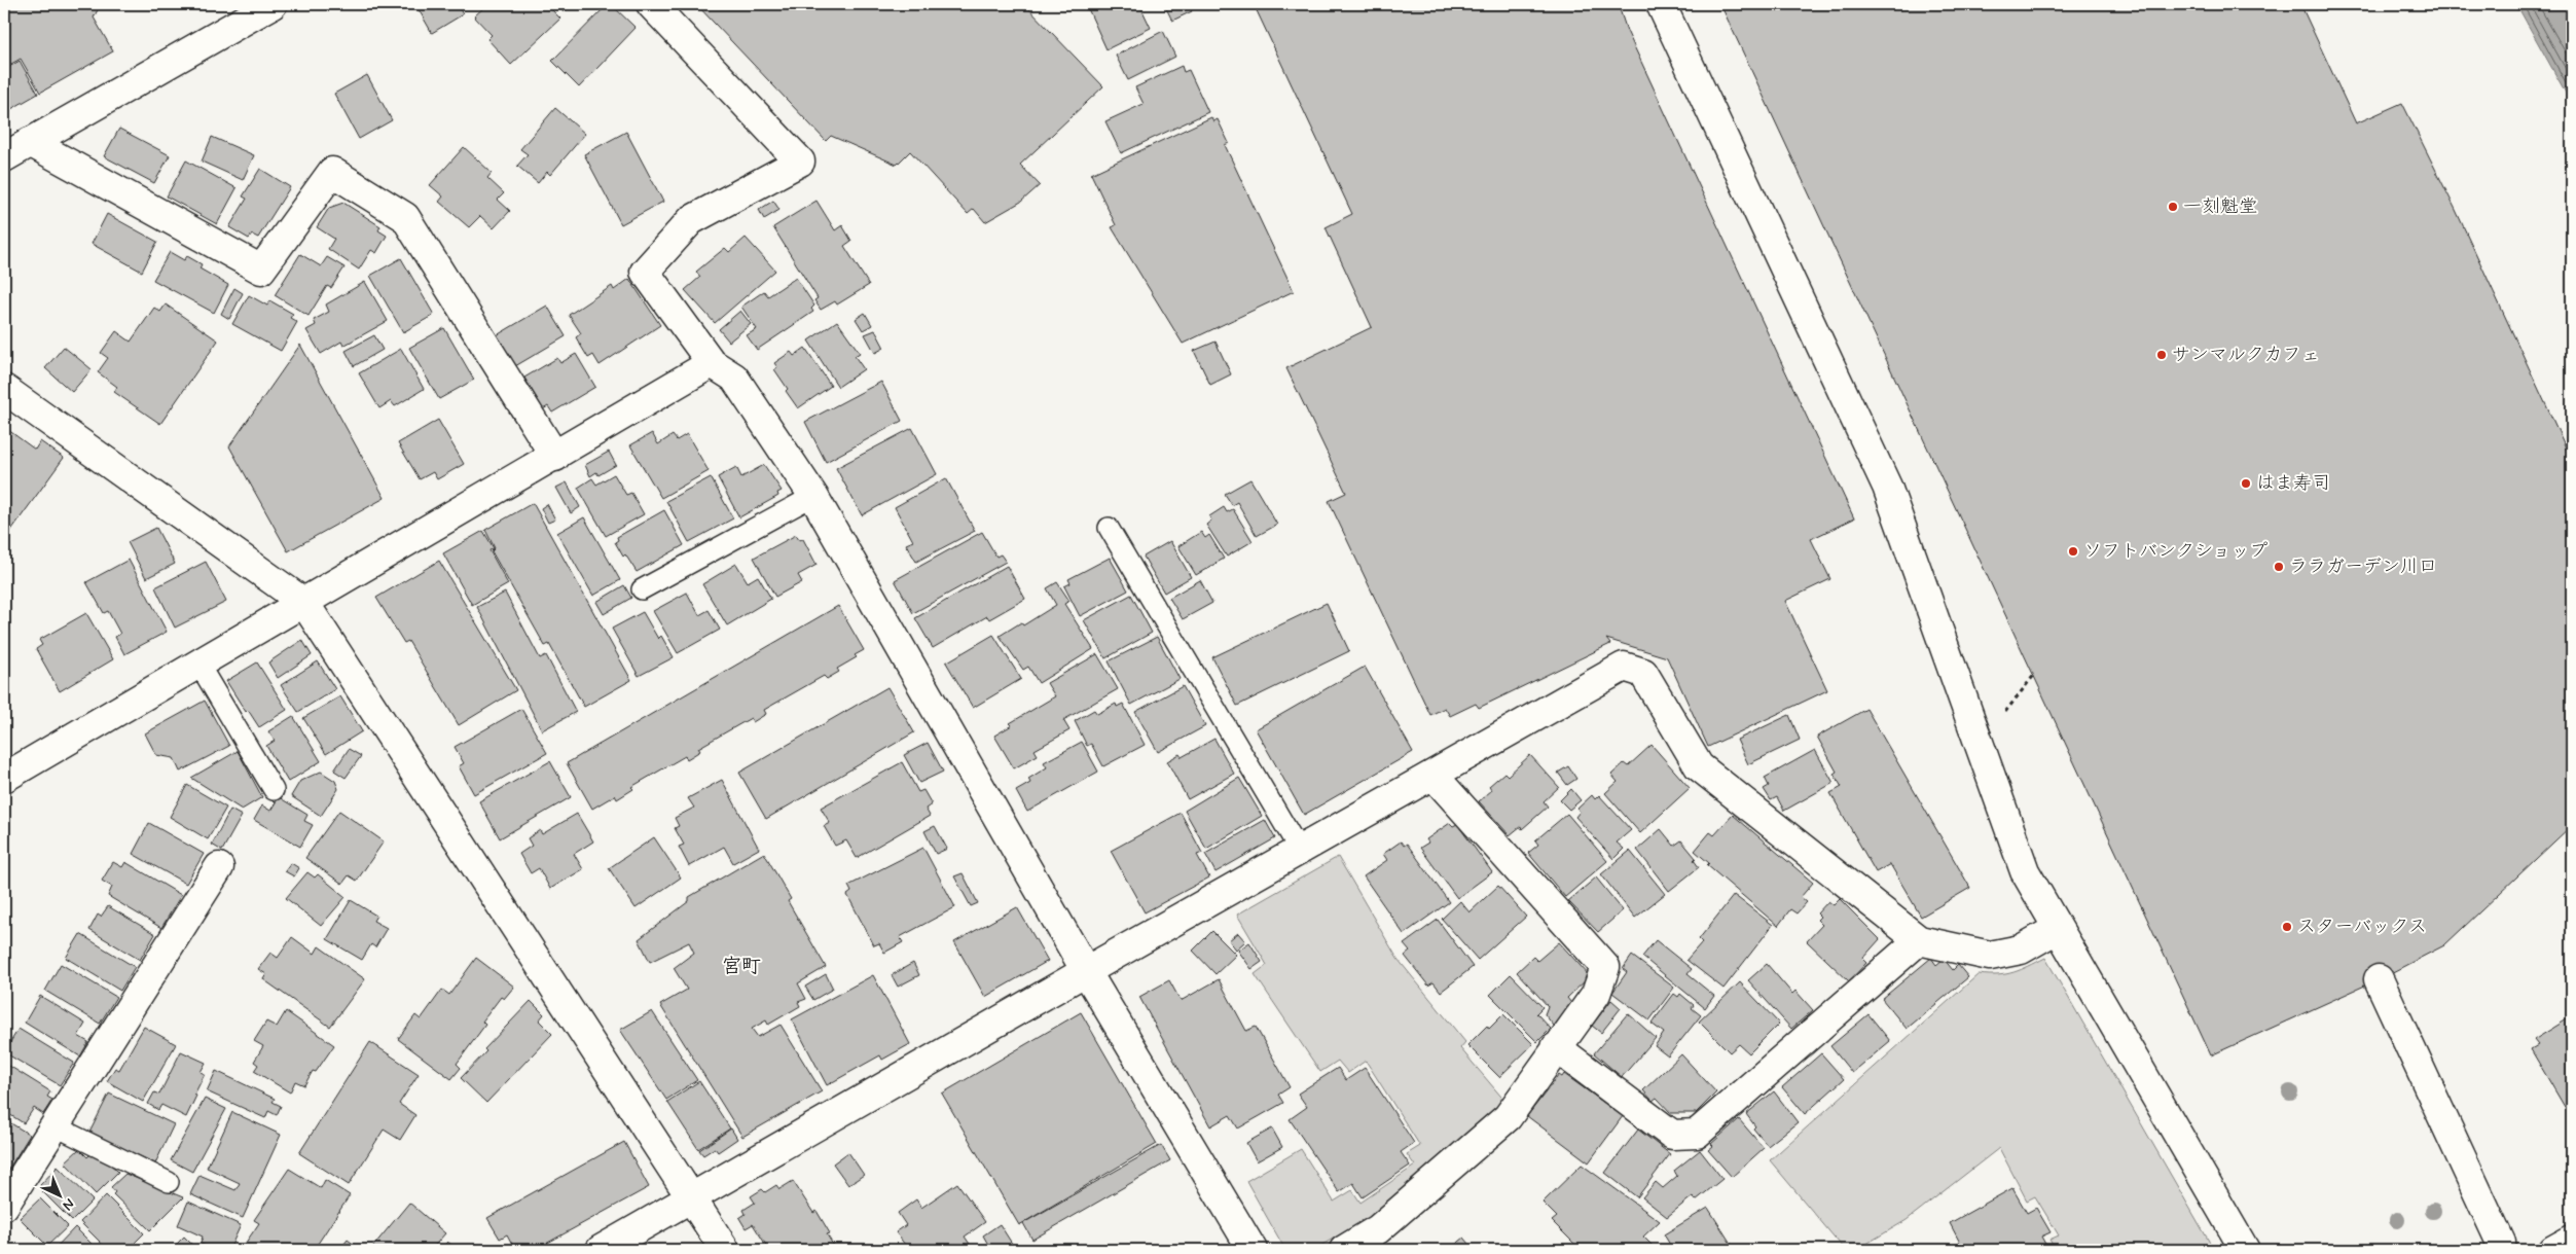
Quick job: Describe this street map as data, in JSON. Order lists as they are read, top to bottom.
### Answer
{
  "districts": ["宮町"],
  "places": [
    "一刻魁堂",
    "サンマルクカフェ",
    "はま寿司",
    "ソフトバンクショップ",
    "ララガーデン川口",
    "スターバックス"
  ],
  "north": "bottom right"
}
